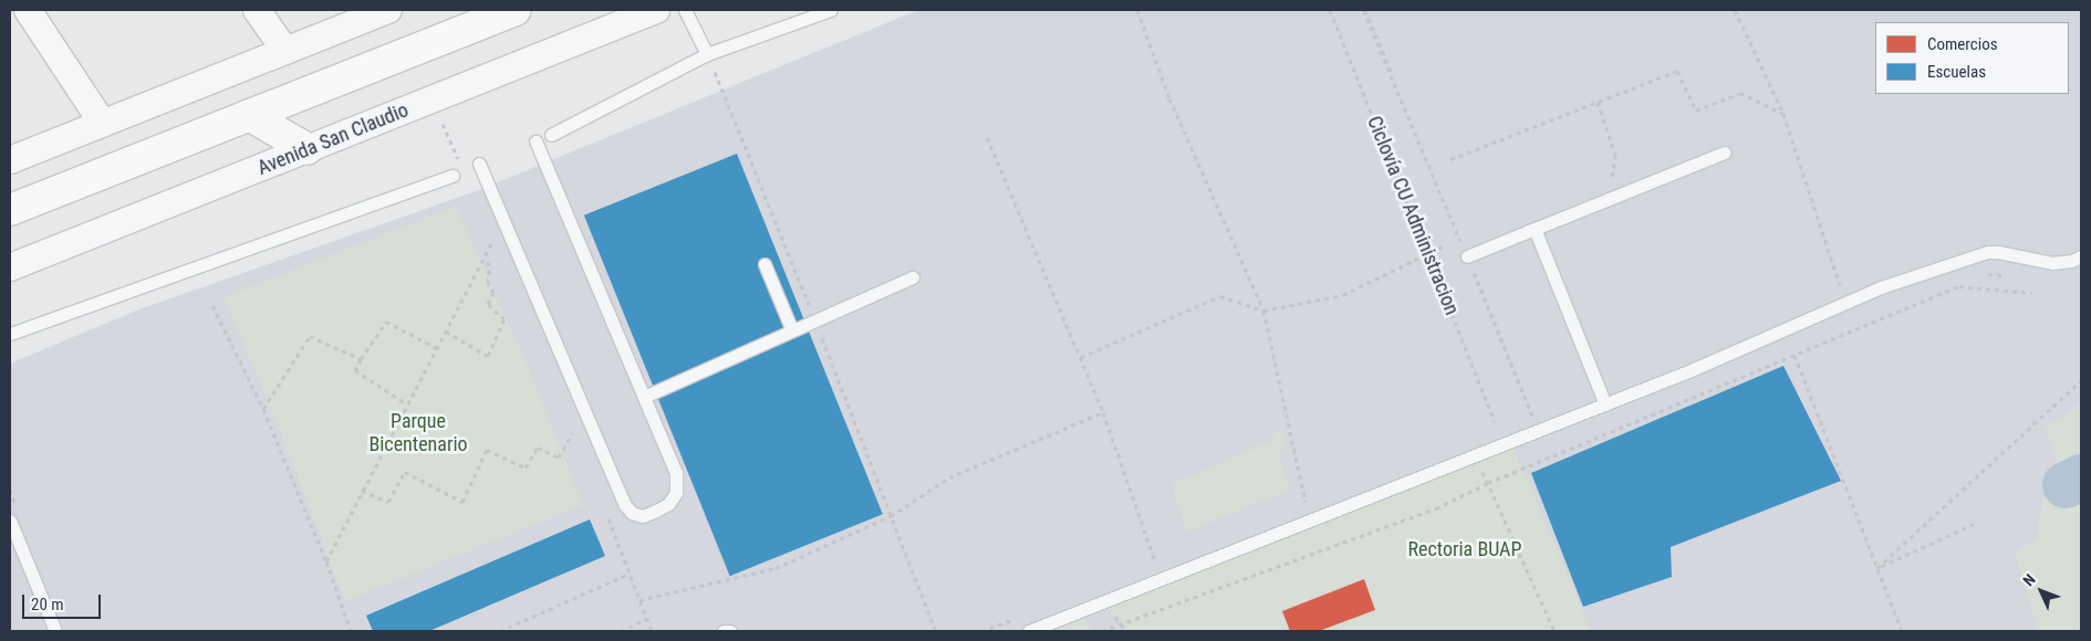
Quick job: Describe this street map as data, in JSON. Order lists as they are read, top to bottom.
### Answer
{
  "streets": {
    "street": ["Avenida San Claudio"],
    "path": ["Ciclovía CU Administracion"]
  },
  "parks": ["Parque Bicentenario", "Rectoria BUAP"],
  "legend": ["Comercios", "Escuelas"],
  "scale_bar": "20 m",
  "north": "top left"
}
